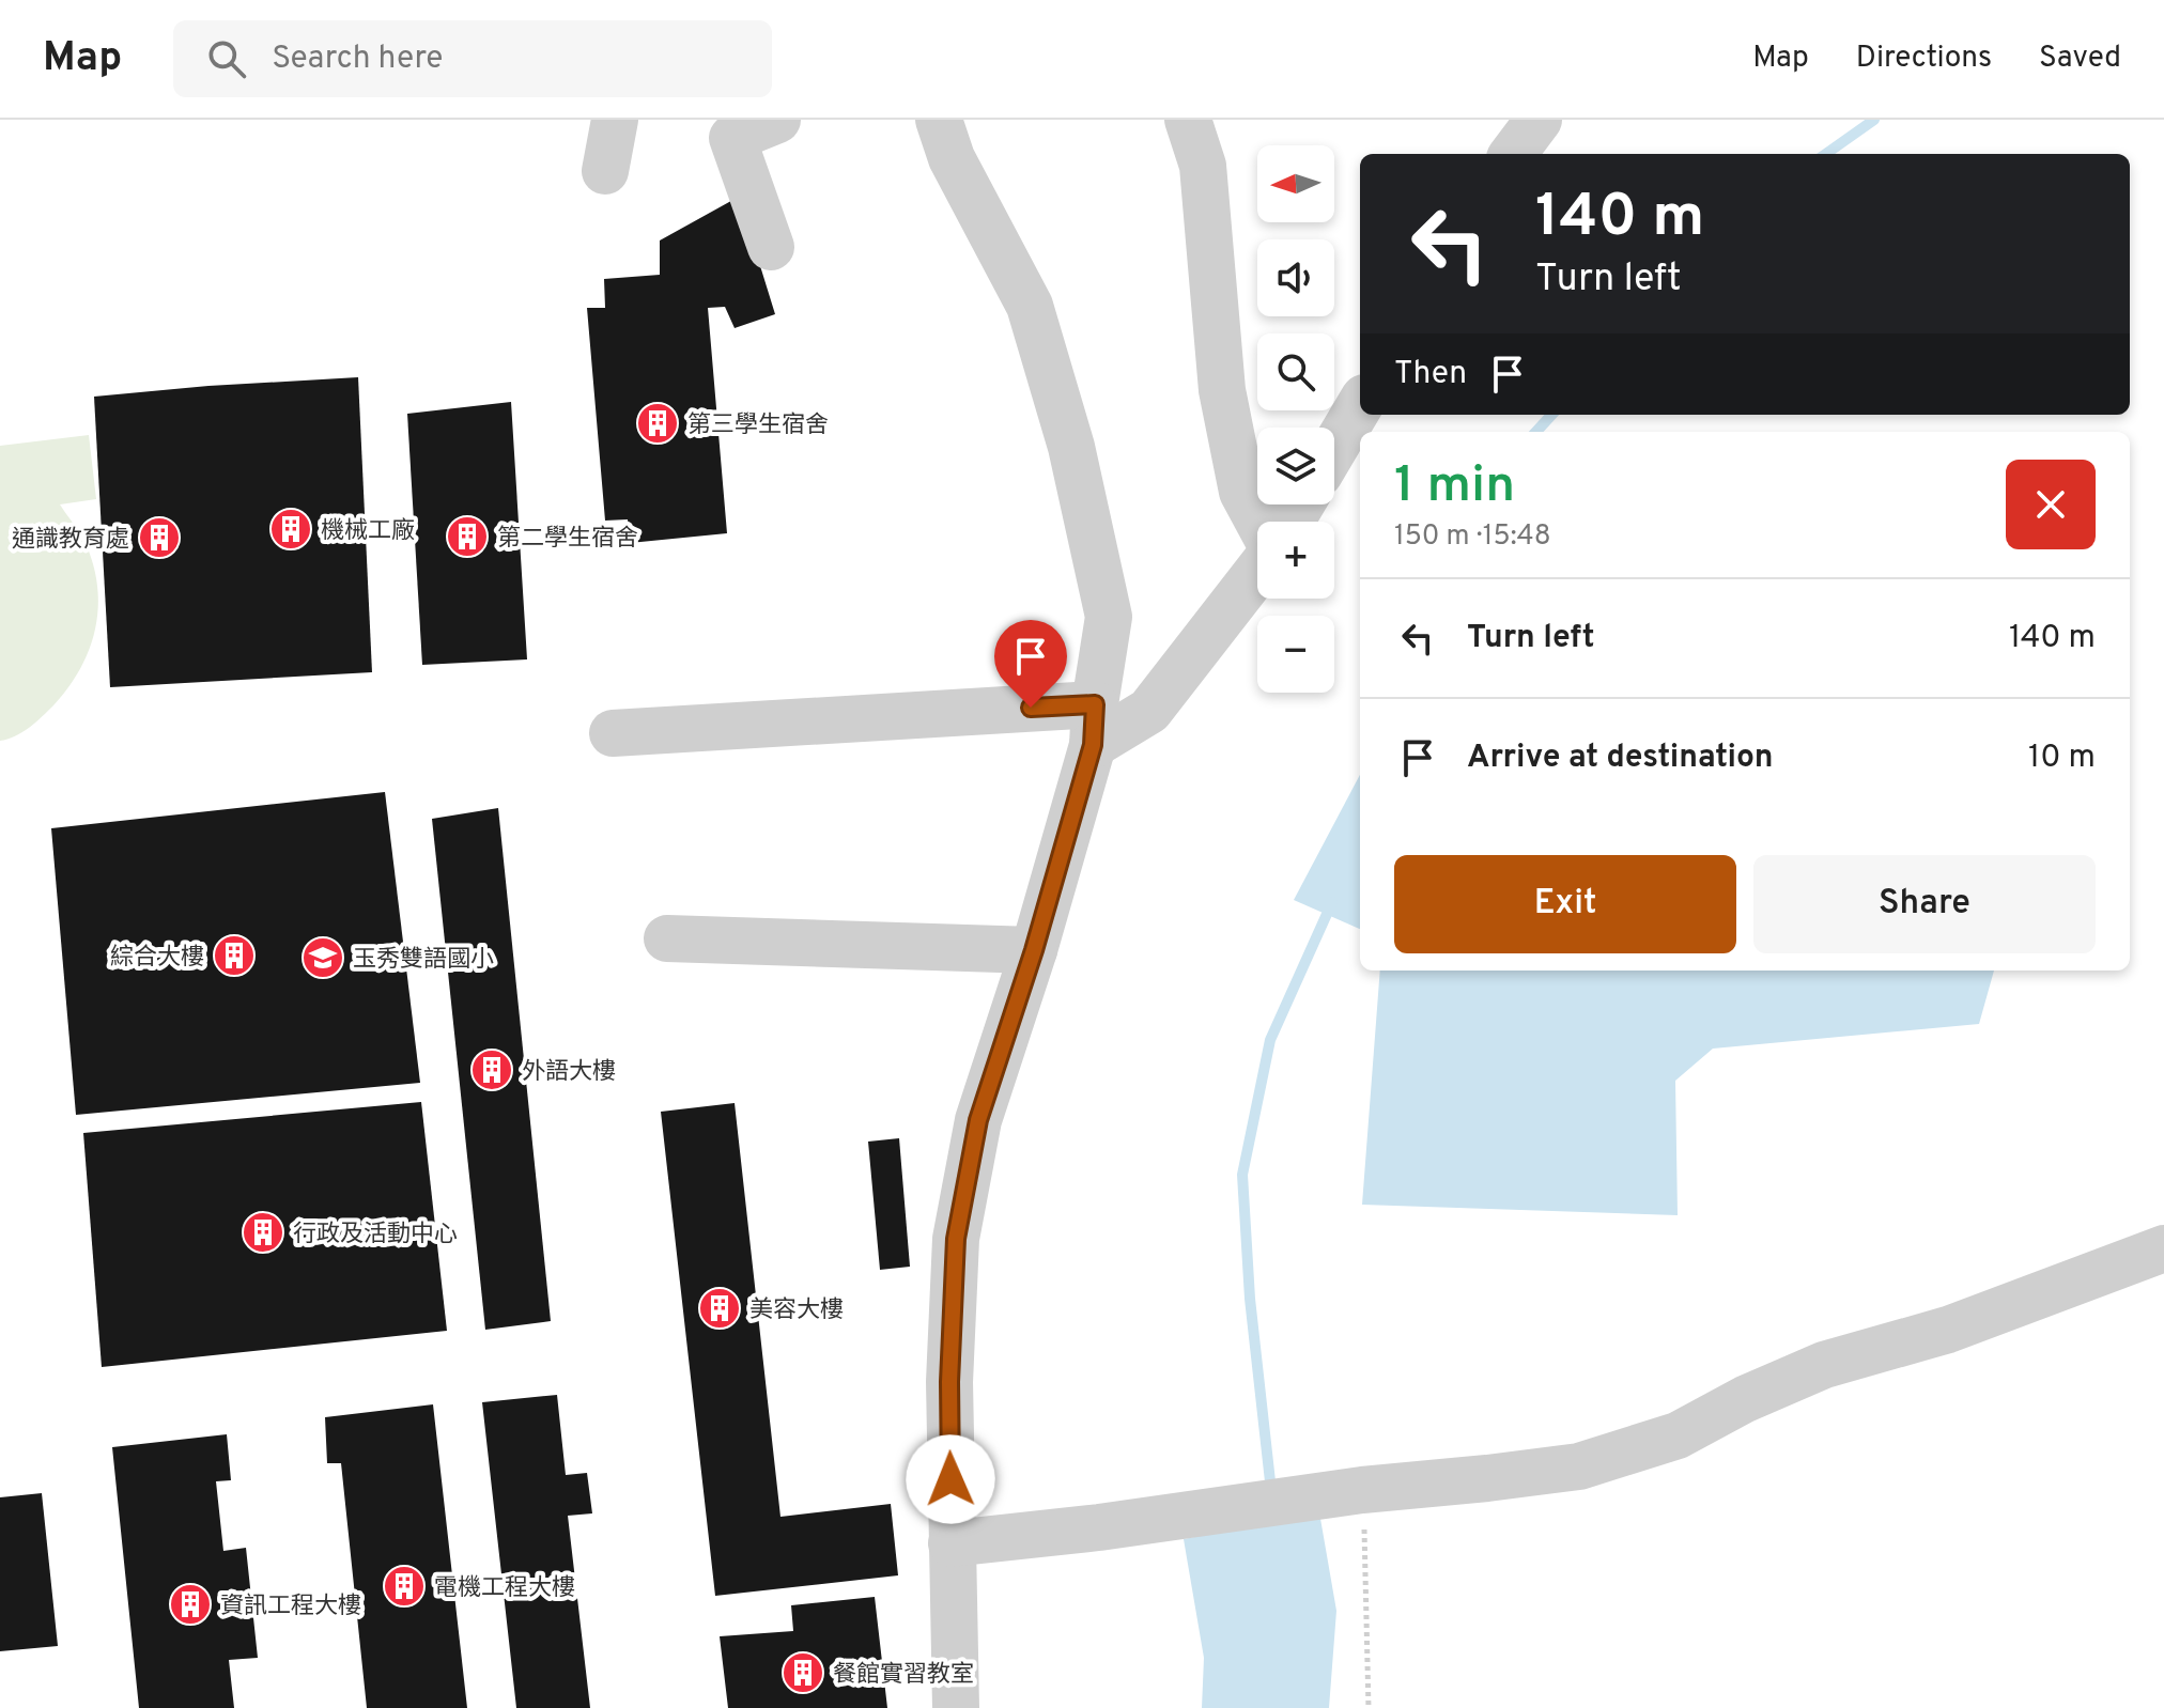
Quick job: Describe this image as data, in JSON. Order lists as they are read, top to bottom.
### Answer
{
  "places": {
    "building": [
      "第三學生宿舍",
      "機械工廠",
      "第二學生宿舍",
      "通識教育處",
      "綜合大樓",
      "外語大樓",
      "行政及活動中心",
      "美容大樓",
      "電機工程大樓",
      "資訊工程大樓",
      "餐館實習教室"
    ],
    "school or university": ["玉秀雙語國小"]
  },
  "north": "left",
  "page": {
    "header": "Map",
    "search": "Search here",
    "nav": ["Map", "Directions", "Saved"],
    "map_buttons": ["+", "−"],
    "turn": ["140 m", "Turn left"],
    "then": "Then",
    "heading": ["1 min", "150 m · 15:48"],
    "list": [
      {
        "name": "Turn left",
        "value": "140 m"
      },
      {
        "name": "Arrive at destination",
        "value": "10 m"
      }
    ],
    "buttons": ["Exit", "Share"]
  }
}
